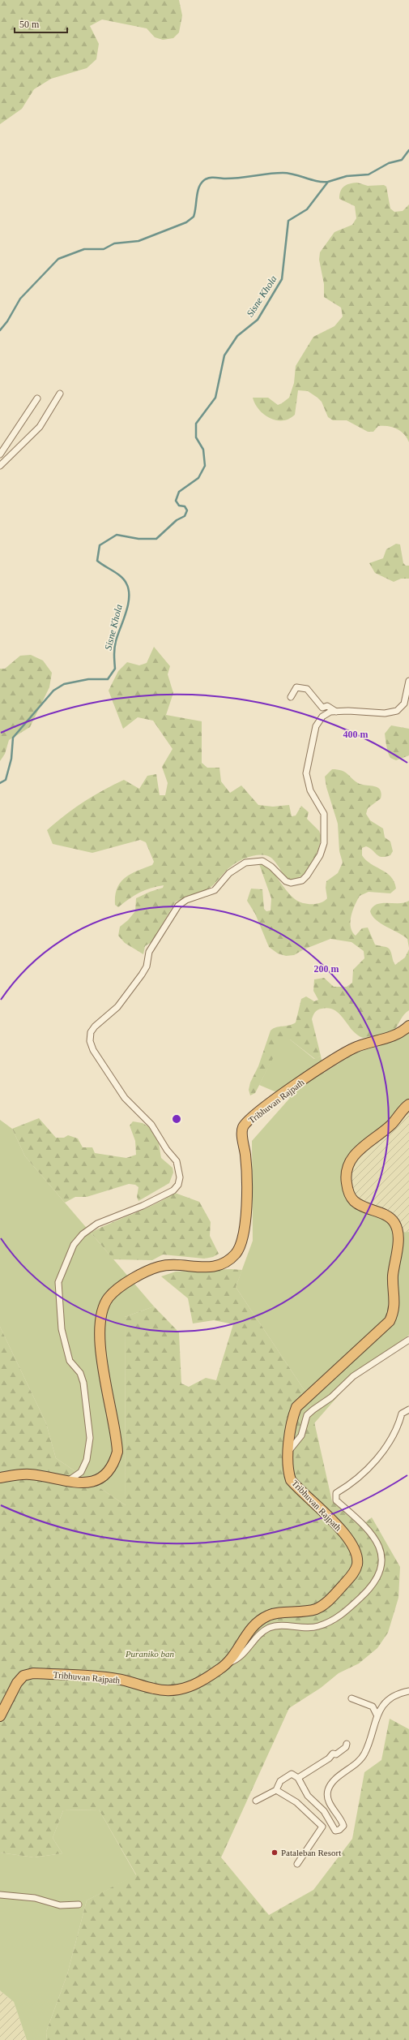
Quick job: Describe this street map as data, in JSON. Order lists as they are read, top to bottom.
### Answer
{
  "streets": {
    "highway": ["Tribhuvan Rajpath"]
  },
  "water": ["Sisne Khola"],
  "parks": ["Puraniko ban"],
  "places": ["Pataleban Resort"],
  "scale_bar": "50 m",
  "rings": ["400 m", "200 m"]
}
